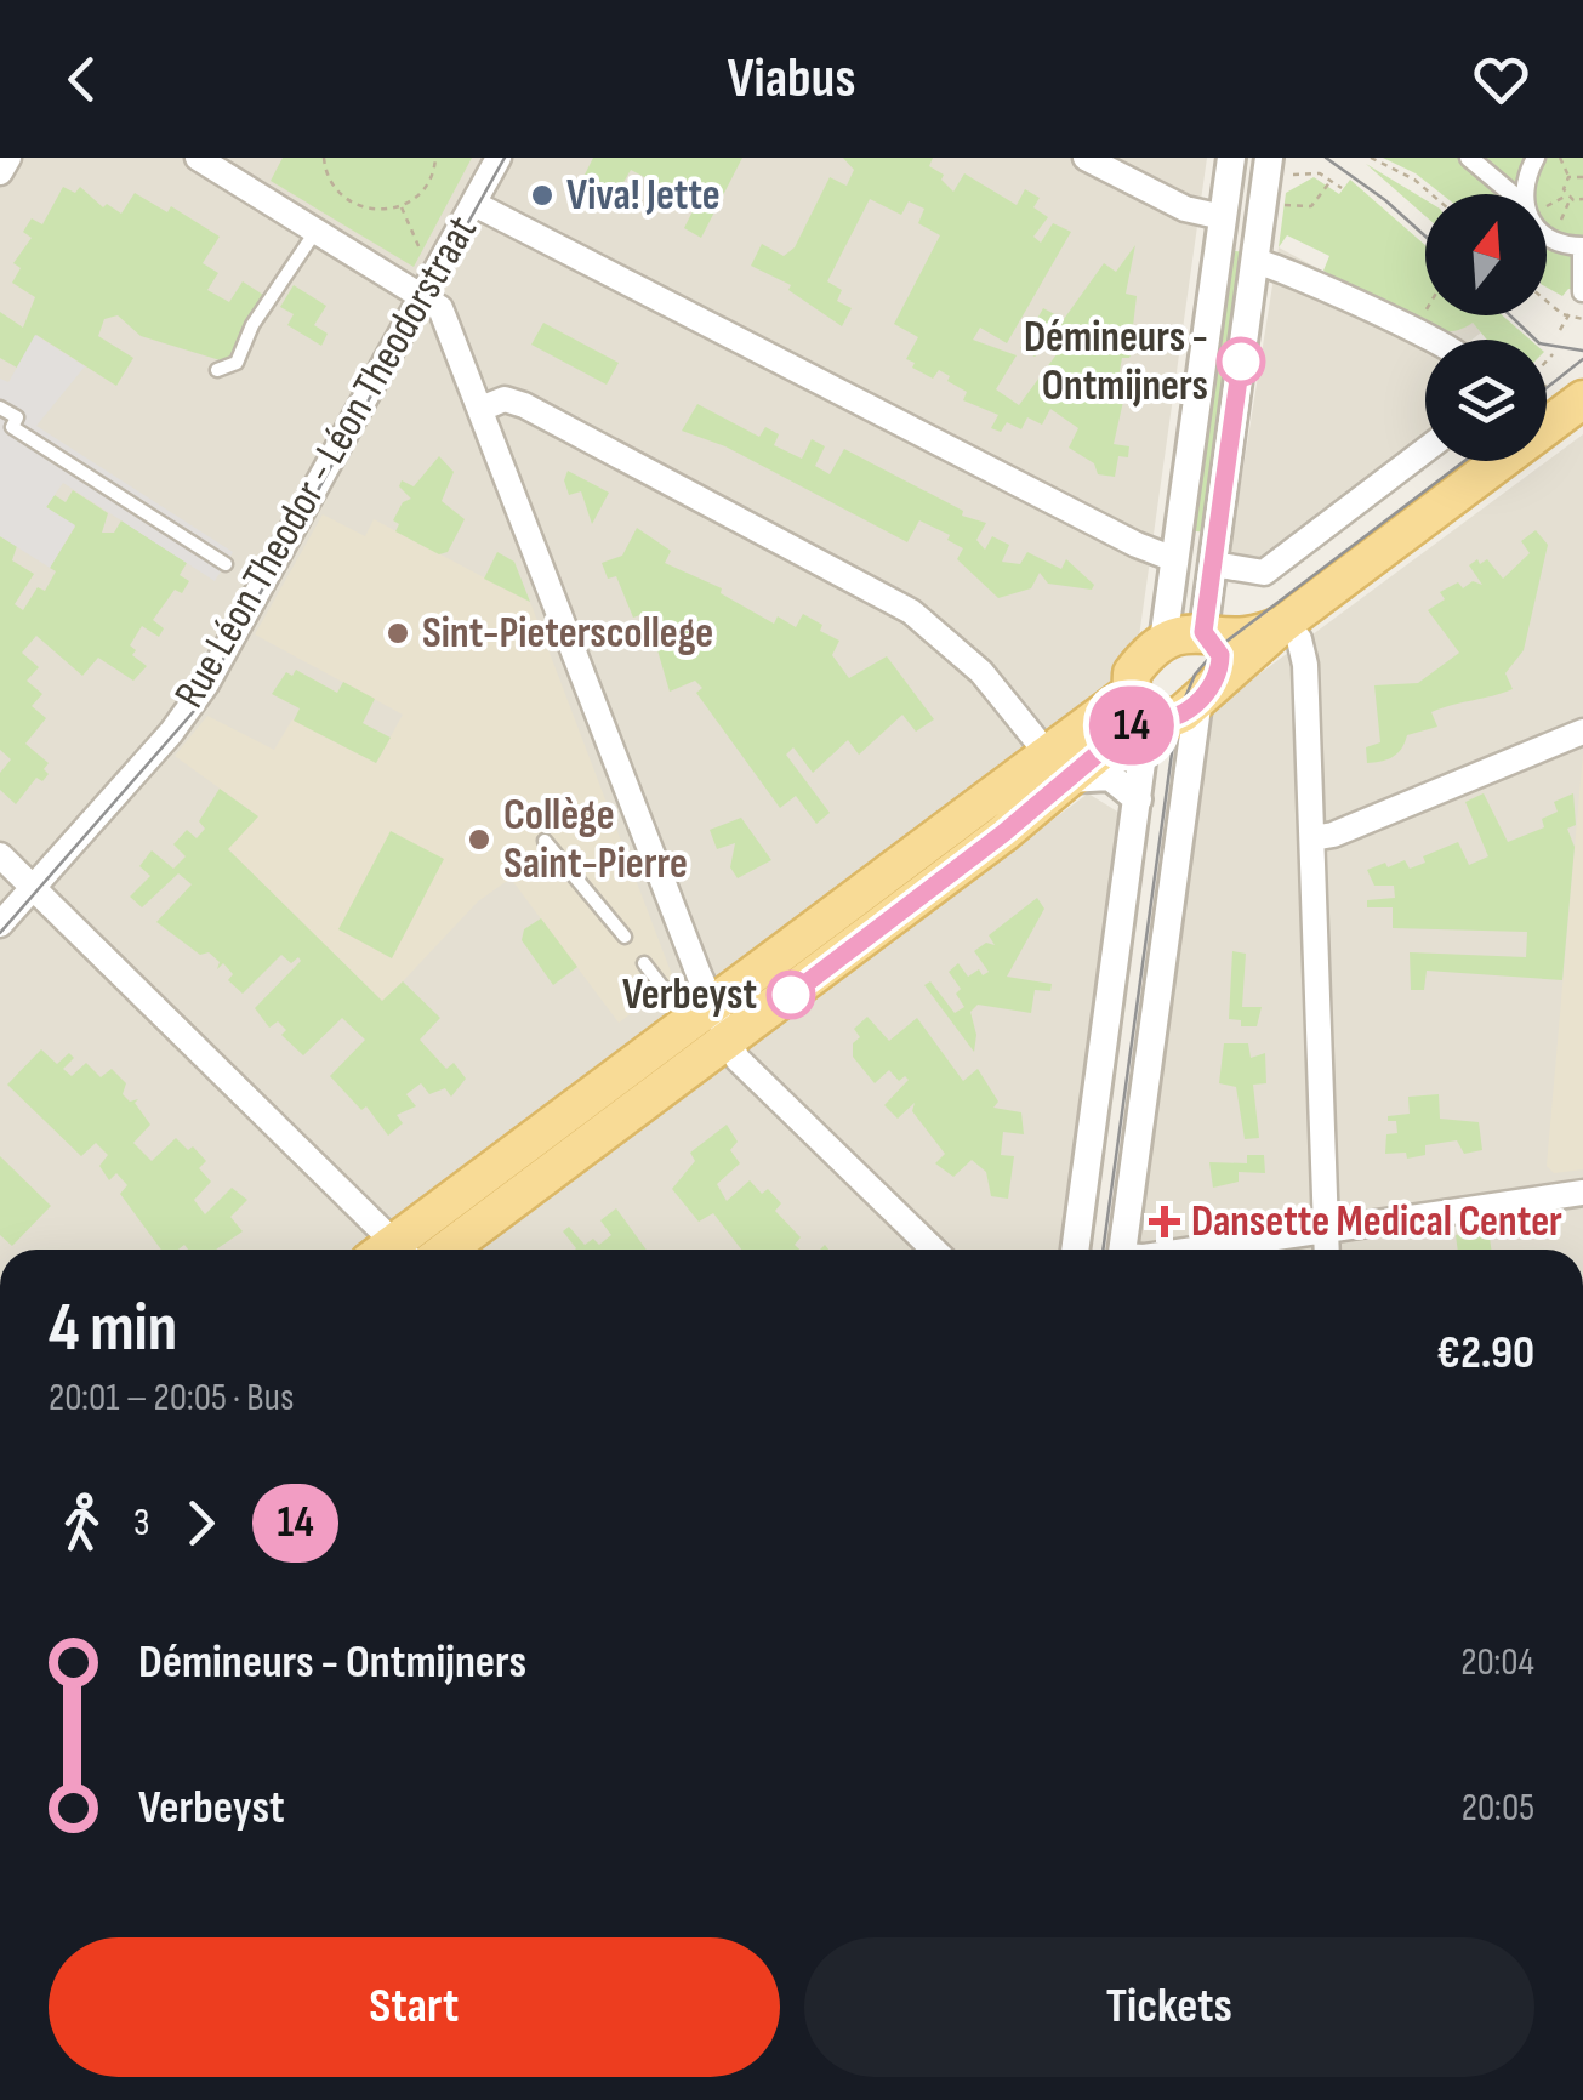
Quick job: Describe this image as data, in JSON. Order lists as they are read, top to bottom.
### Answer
{
  "streets": {
    "street": ["Rue Léon Theodor - Léon Theodorstraat"]
  },
  "places": {
    "other": [
      "Viva! Jette",
      "Démineurs - Ontmijners",
      "Sint-Pieterscollege",
      "Collège Saint-Pierre",
      "Verbeyst"
    ],
    "health": ["Dansette Medical Center"]
  },
  "lines": ["bus line 14"],
  "north": "top",
  "page": {
    "header": "Viabus",
    "on_map": "14",
    "heading": ["4 min", "20:01 – 20:05 · Bus", "€2.90"],
    "legs": ["3", "14"],
    "list": [
      {
        "name": "Démineurs - Ontmijners",
        "value": "20:04"
      },
      {
        "name": "Verbeyst",
        "value": "20:05"
      }
    ],
    "buttons": ["Start", "Tickets"]
  }
}
